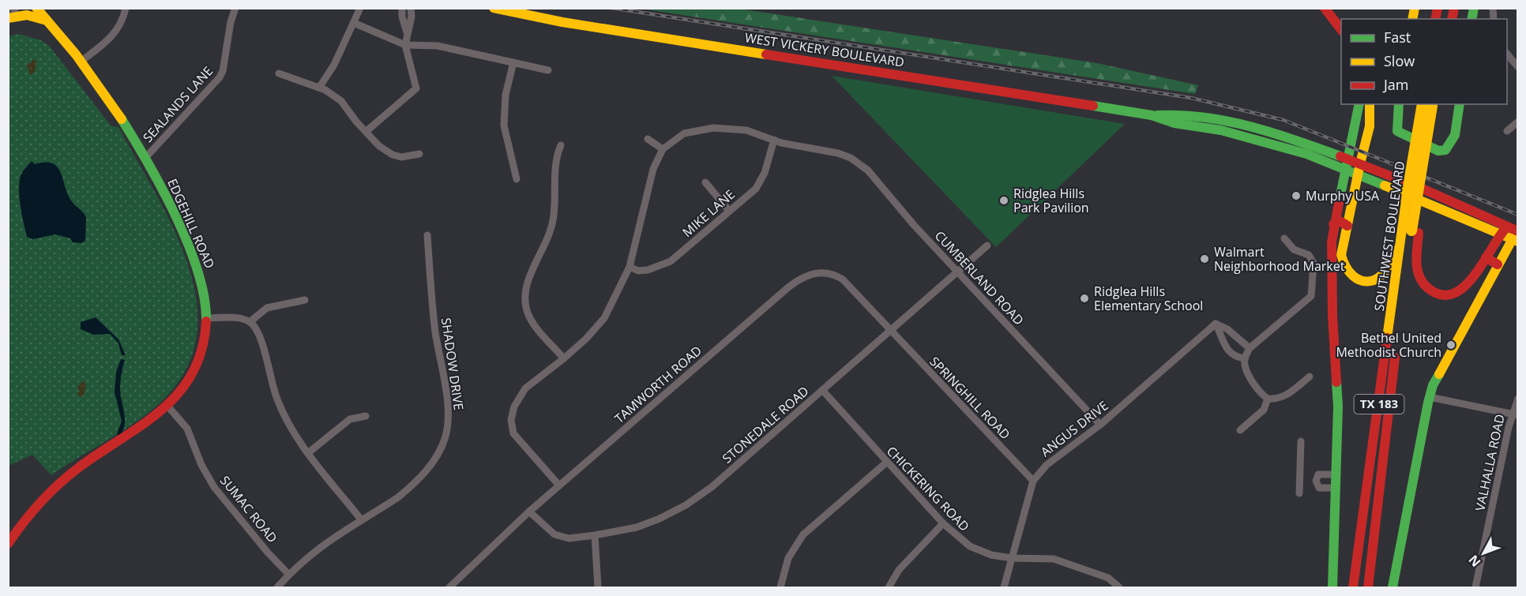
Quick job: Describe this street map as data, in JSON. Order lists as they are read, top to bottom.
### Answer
{
  "streets": {
    "main road": [
      "WEST VICKERY BOULEVARD",
      "EDGEHILL ROAD",
      "SOUTHWEST BOULEVARD",
      "TX 183"
    ],
    "street": [
      "SEALANDS LANE",
      "MIKE LANE",
      "CUMBERLAND ROAD",
      "SHADOW DRIVE",
      "TAMWORTH ROAD",
      "SPRINGHILL ROAD",
      "STONEDALE ROAD",
      "ANGUS DRIVE",
      "VALHALLA ROAD",
      "CHICKERING ROAD",
      "SUMAC ROAD"
    ]
  },
  "crossings": [
    ["SEALANDS LANE", "EDGEHILL ROAD"],
    ["MIKE LANE", "CUMBERLAND ROAD"],
    ["EDGEHILL ROAD", "SUMAC ROAD"],
    ["CUMBERLAND ROAD", "STONEDALE ROAD"],
    ["CUMBERLAND ROAD", "ANGUS DRIVE"],
    ["SHADOW DRIVE", "SUMAC ROAD"],
    ["TAMWORTH ROAD", "SPRINGHILL ROAD"],
    ["TAMWORTH ROAD", "STONEDALE ROAD"],
    ["SPRINGHILL ROAD", "STONEDALE ROAD"],
    ["SPRINGHILL ROAD", "ANGUS DRIVE"],
    ["STONEDALE ROAD", "CHICKERING ROAD"],
    ["ANGUS DRIVE", "CHICKERING ROAD"]
  ],
  "places": [
    "Murphy USA",
    "Ridglea Hills Park Pavilion",
    "Walmart Neighborhood Market",
    "Ridglea Hills Elementary School",
    "Bethel United Methodist Church"
  ],
  "legend": ["Fast", "Slow", "Jam"],
  "north": "bottom left"
}
